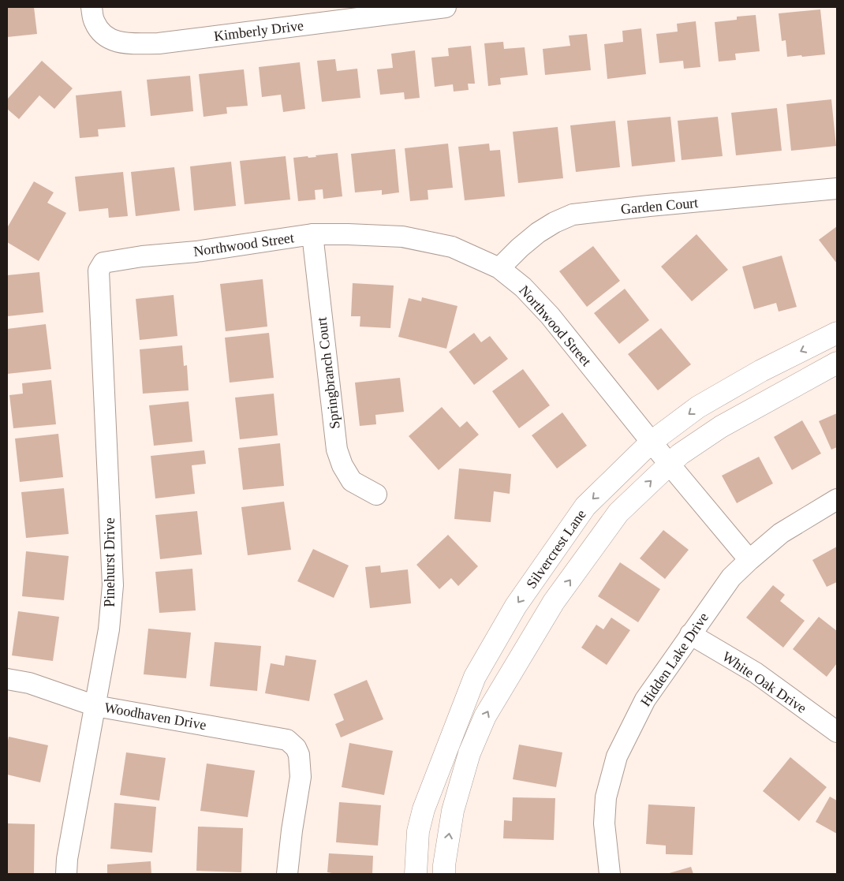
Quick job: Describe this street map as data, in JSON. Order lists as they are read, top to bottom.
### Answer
{
  "streets": {
    "street": [
      "Kimberly Drive",
      "Garden Court",
      "Northwood Street",
      "Springbranch Court",
      "Silvercrest Lane",
      "Pinehurst Drive",
      "Hidden Lake Drive",
      "White Oak Drive",
      "Woodhaven Drive"
    ]
  },
  "crossings": [
    ["Garden Court", "Northwood Street"],
    ["Northwood Street", "Springbranch Court"],
    ["Northwood Street", "Silvercrest Lane"],
    ["Northwood Street", "Pinehurst Drive"],
    ["Northwood Street", "Hidden Lake Drive"],
    ["Pinehurst Drive", "Woodhaven Drive"],
    ["Hidden Lake Drive", "White Oak Drive"]
  ]
}
